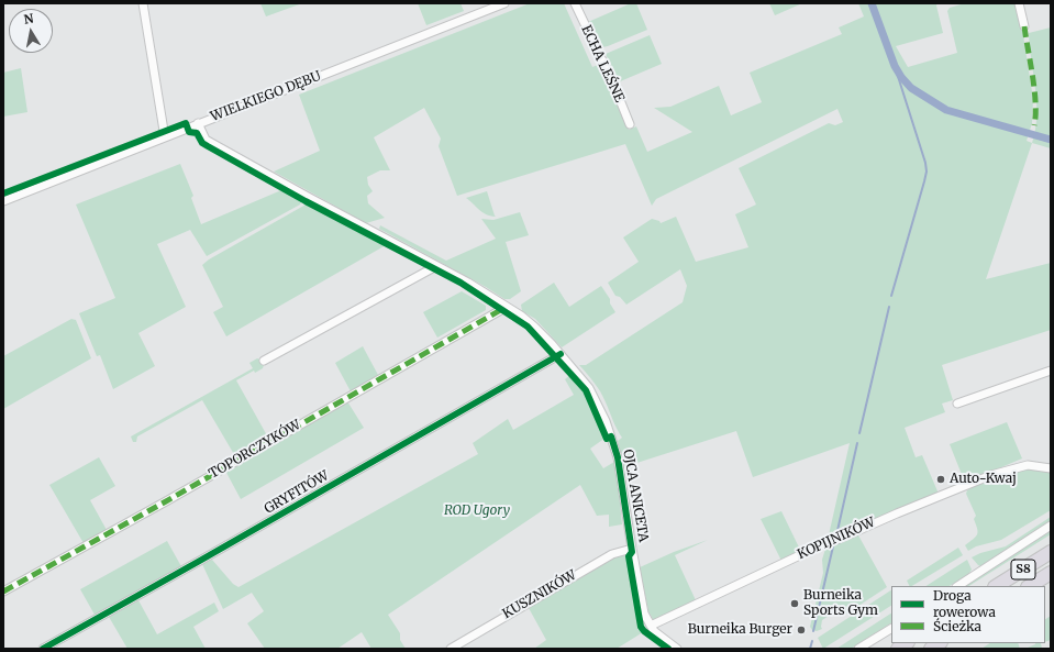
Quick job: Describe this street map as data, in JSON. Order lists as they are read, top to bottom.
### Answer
{
  "streets": {
    "highway": ["S8"],
    "street": [
      "ECHA LEŚNE",
      "WIELKIEGO DĘBU",
      "TOPORCZYKÓW",
      "GRYFITÓW",
      "OJCA ANICETA",
      "KOPIJNIKÓW",
      "KUSZNIKÓW"
    ]
  },
  "crossings": [
    ["WIELKIEGO DĘBU", "OJCA ANICETA"],
    ["TOPORCZYKÓW", "OJCA ANICETA"],
    ["GRYFITÓW", "OJCA ANICETA"],
    ["OJCA ANICETA", "KOPIJNIKÓW"],
    ["OJCA ANICETA", "KUSZNIKÓW"]
  ],
  "parks": ["ROD Ugory"],
  "places": ["Auto-Kwaj", "Burneika Sports Gym", "Burneika Burger"],
  "legend": ["Droga rowerowa", "Ścieżka"],
  "north": "top"
}
